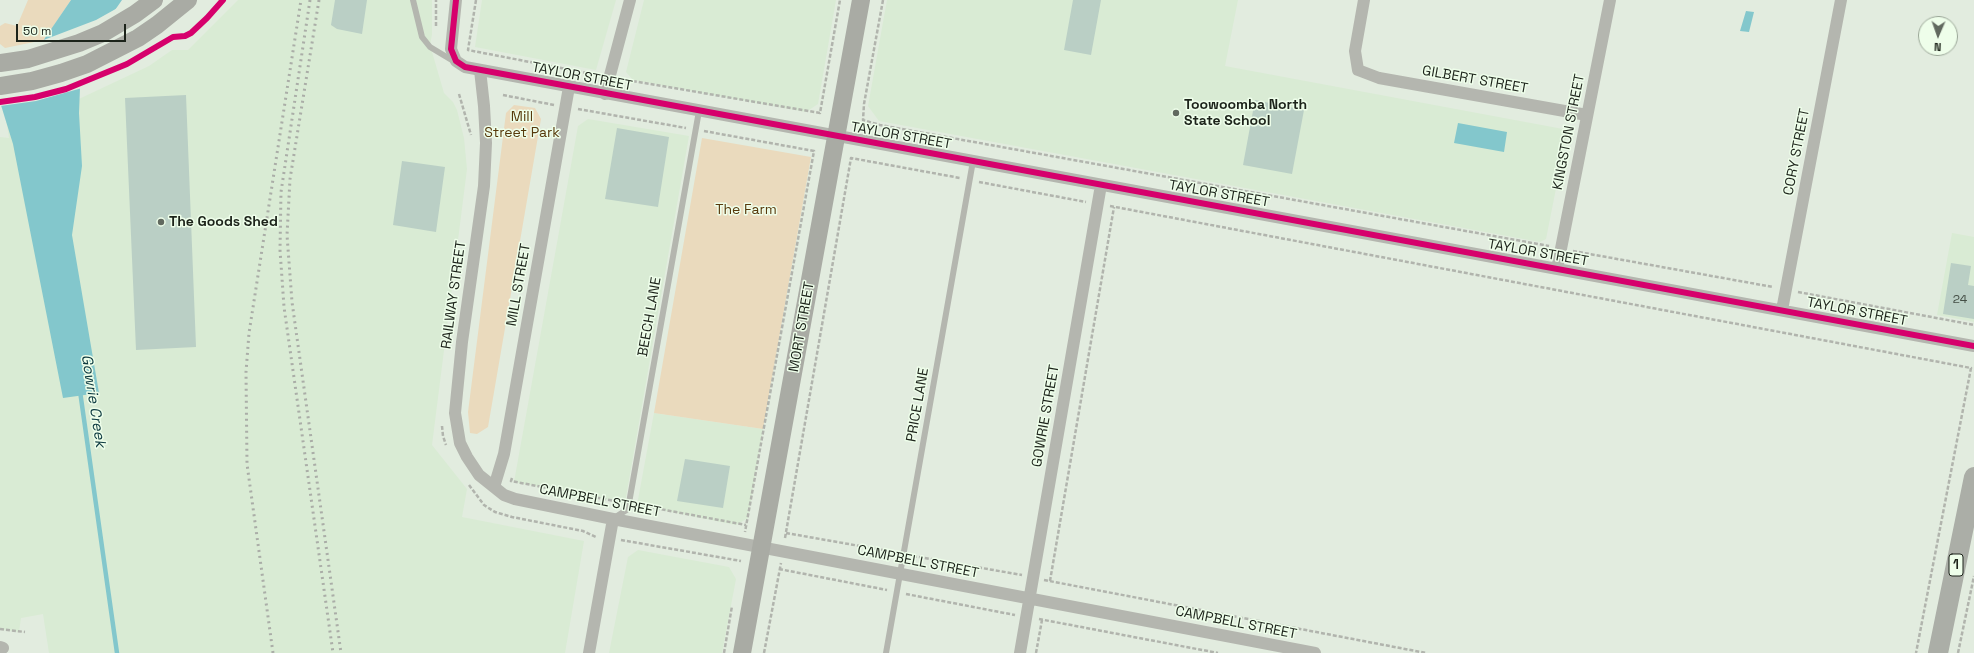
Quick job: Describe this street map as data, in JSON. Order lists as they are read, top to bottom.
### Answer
{
  "streets": {
    "main road": ["1"],
    "street": [
      "TAYLOR STREET",
      "GILBERT STREET",
      "KINGSTON STREET",
      "CORY STREET",
      "MILL STREET",
      "RAILWAY STREET",
      "MORT STREET",
      "GOWRIE STREET",
      "CAMPBELL STREET"
    ],
    "lane": ["BEECH LANE", "PRICE LANE"]
  },
  "crossings": [
    ["TAYLOR STREET", "KINGSTON STREET"],
    ["TAYLOR STREET", "CORY STREET"],
    ["TAYLOR STREET", "MILL STREET"],
    ["TAYLOR STREET", "RAILWAY STREET"],
    ["TAYLOR STREET", "BEECH LANE"],
    ["TAYLOR STREET", "MORT STREET"],
    ["TAYLOR STREET", "PRICE LANE"],
    ["TAYLOR STREET", "GOWRIE STREET"],
    ["GILBERT STREET", "KINGSTON STREET"],
    ["MILL STREET", "RAILWAY STREET"],
    ["RAILWAY STREET", "CAMPBELL STREET"],
    ["BEECH LANE", "CAMPBELL STREET"],
    ["MORT STREET", "CAMPBELL STREET"],
    ["PRICE LANE", "CAMPBELL STREET"],
    ["GOWRIE STREET", "CAMPBELL STREET"]
  ],
  "water": ["Gowrie Creek"],
  "parks": ["Mill Street Park", "The Farm"],
  "places": ["Toowoomba North State School", "The Goods Shed"],
  "house_numbers": ["24"],
  "scale_bar": "50 m",
  "north": "bottom"
}
